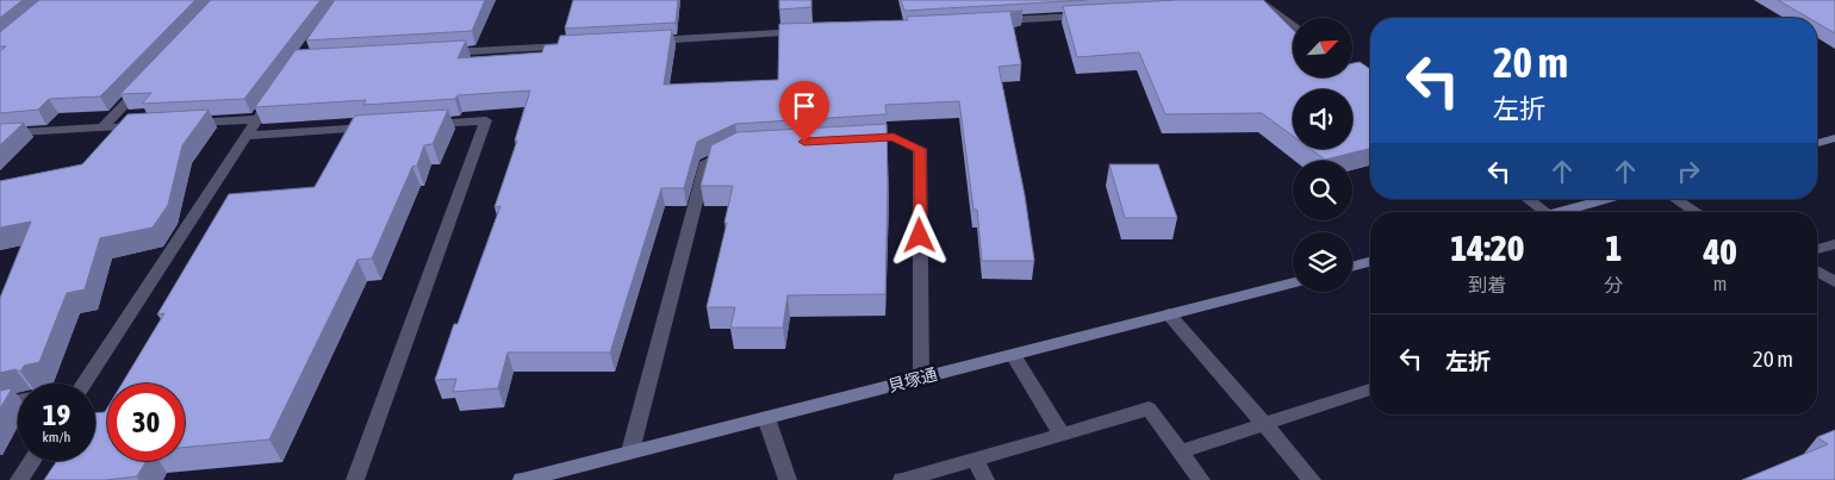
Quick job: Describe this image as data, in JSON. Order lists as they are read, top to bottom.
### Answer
{
  "streets": {
    "street": ["貝塚通"]
  },
  "north": "top right",
  "page": {
    "turn": ["20 m", "左折"],
    "eta": [
      "14:20",
      "到着",
      "1",
      "分",
      "40",
      "m"
    ],
    "list": [
      {
        "name": "左折",
        "value": "20 m"
      }
    ],
    "speed": "19 km/h",
    "limit": "30"
  }
}
